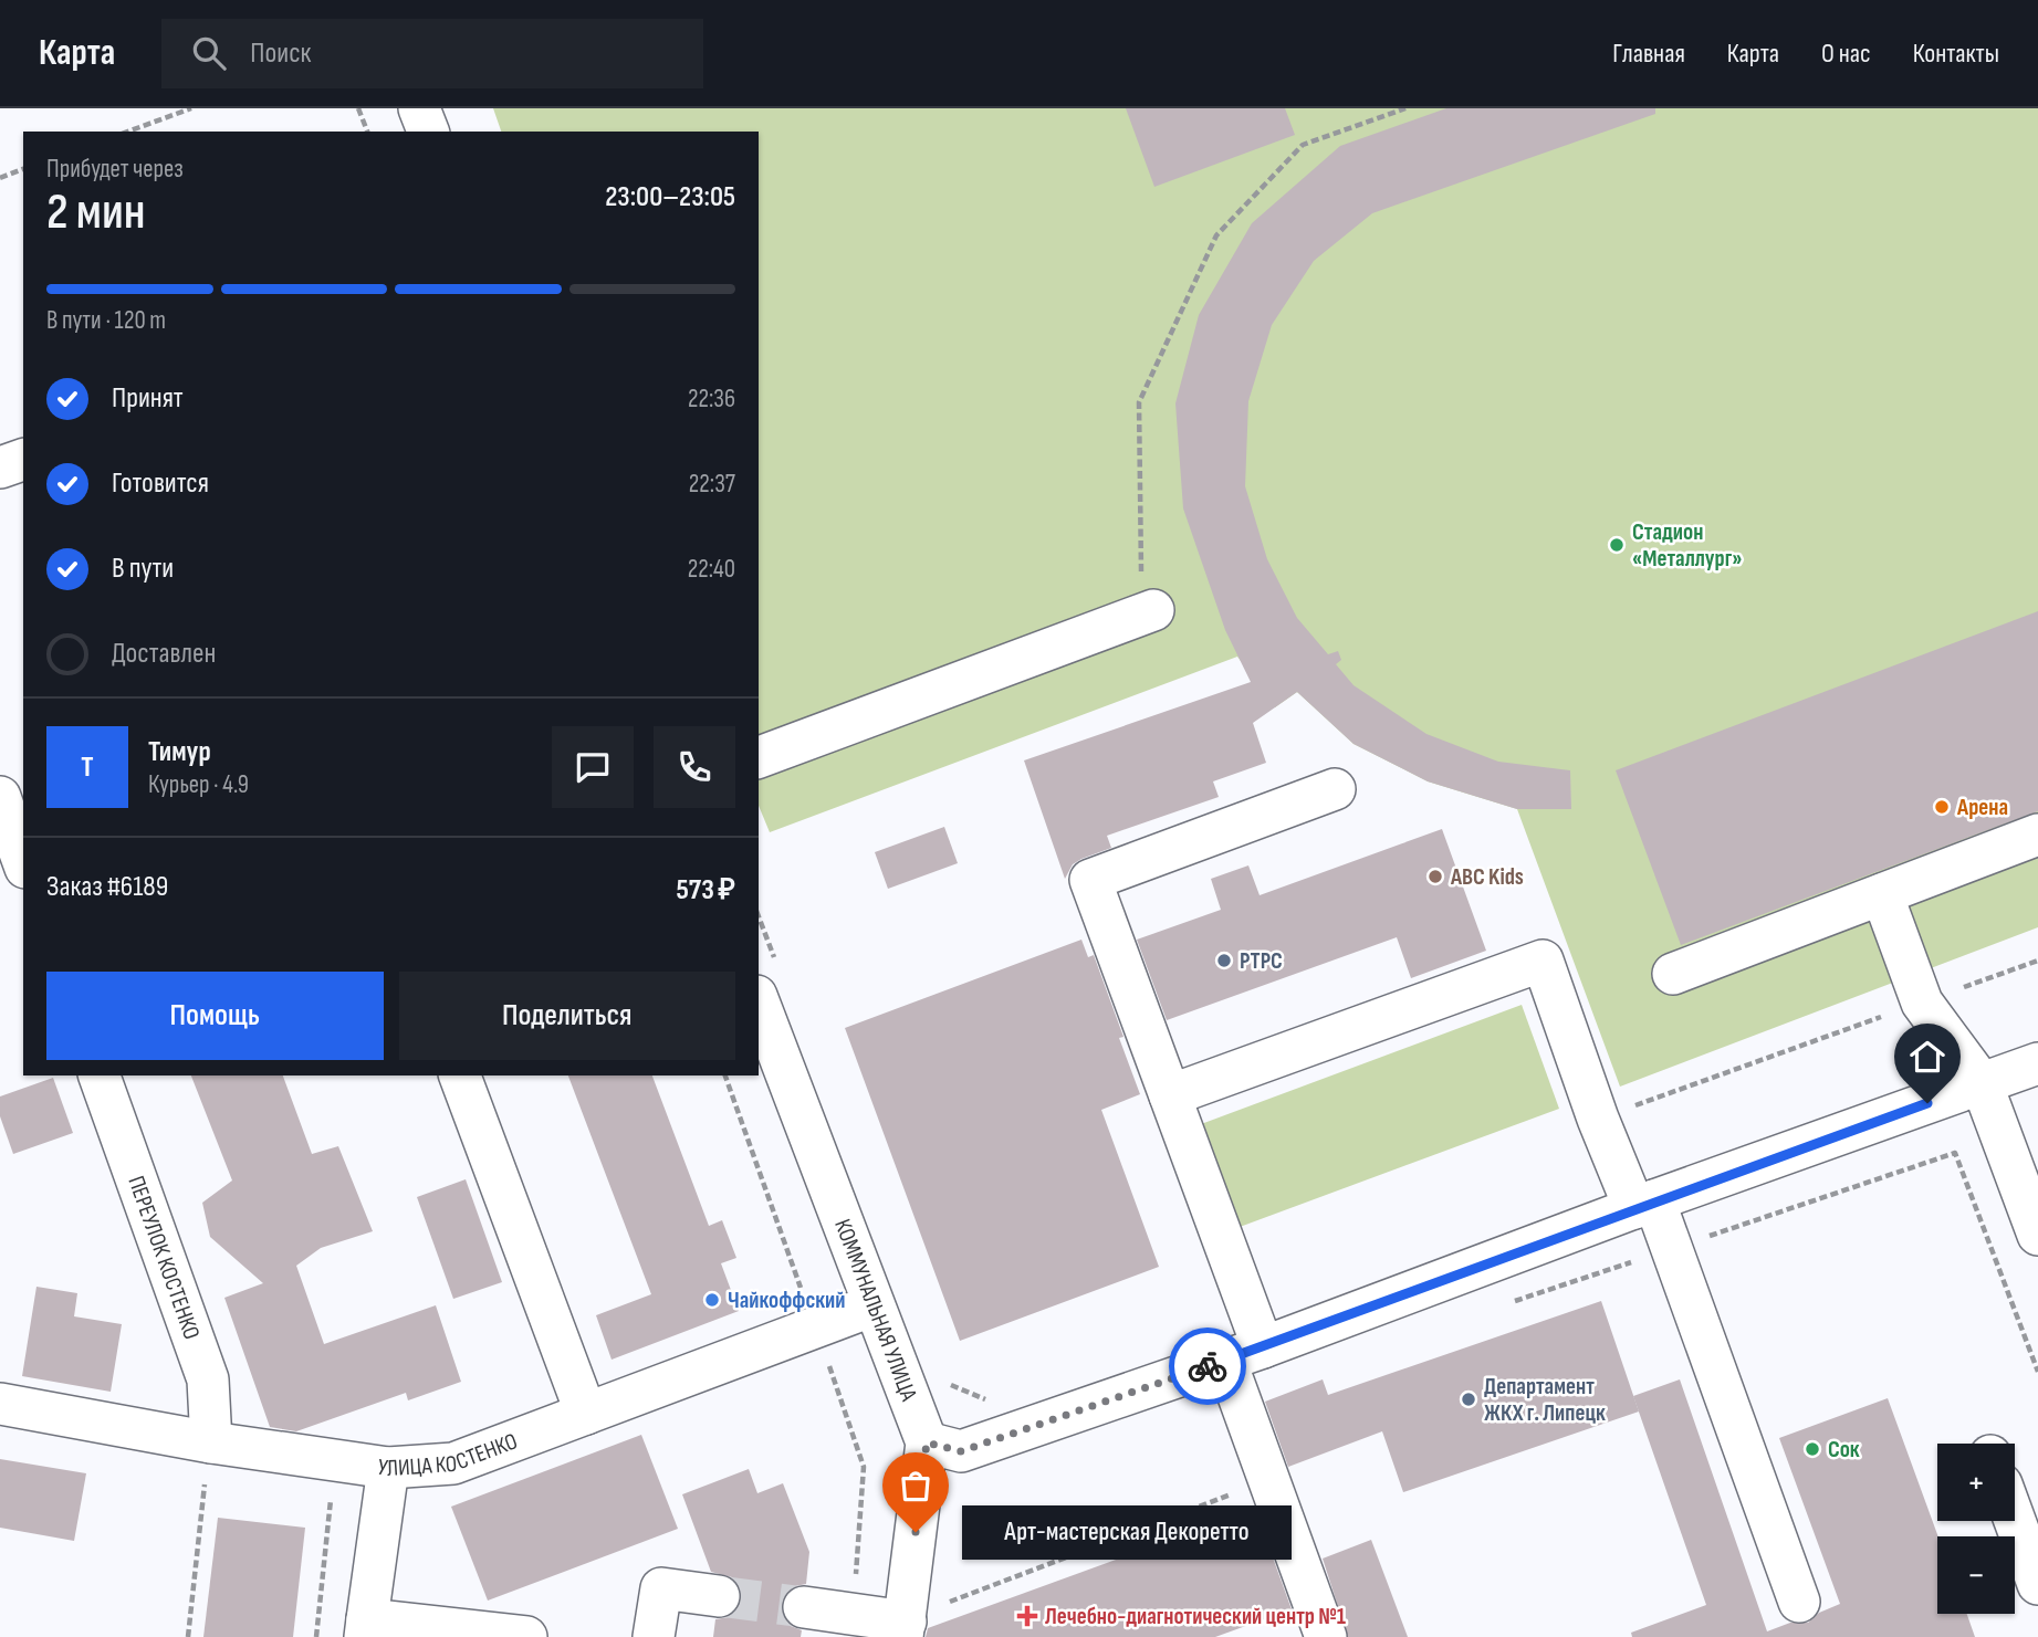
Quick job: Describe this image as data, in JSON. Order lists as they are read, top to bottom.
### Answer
{
  "streets": {
    "street": ["ПЕРЕУЛОК КОСТЕНКО", "КОММУНАЛЬНАЯ УЛИЦА", "УЛИЦА КОСТЕНКО"]
  },
  "crossings": [
    ["ПЕРЕУЛОК КОСТЕНКО", "УЛИЦА КОСТЕНКО"],
    ["КОММУНАЛЬНАЯ УЛИЦА", "УЛИЦА КОСТЕНКО"]
  ],
  "places": {
    "other": [
      "Стадион «Металлург»",
      "Арена",
      "ABC Kids",
      "РТРС",
      "Чайкоффский",
      "Департамент ЖКХ г. Липецк",
      "Сок",
      "Арт-мастерская Декоретто"
    ],
    "health": ["Лечебно-диагнотический центр №1"]
  },
  "page": {
    "header": "Карта",
    "search": "Поиск",
    "nav": [
      "Главная",
      "Карта",
      "О нас",
      "Контакты"
    ],
    "heading": ["2 мин", "Прибудет через", "23:00–23:05"],
    "panel": [
      "Тимур",
      "Курьер · 4.9",
      "Заказ #6189",
      "573 ₽"
    ],
    "bar": "В пути · 120 m",
    "list": [
      ["Принят", "22:36"],
      ["Готовится", "22:37"],
      ["В пути", "22:40"],
      "Доставлен"
    ],
    "round": "Т",
    "buttons": ["Помощь", "Поделиться"],
    "map_buttons": ["+", "−"],
    "bubble": "Арт-мастерская Декоретто"
  }
}
